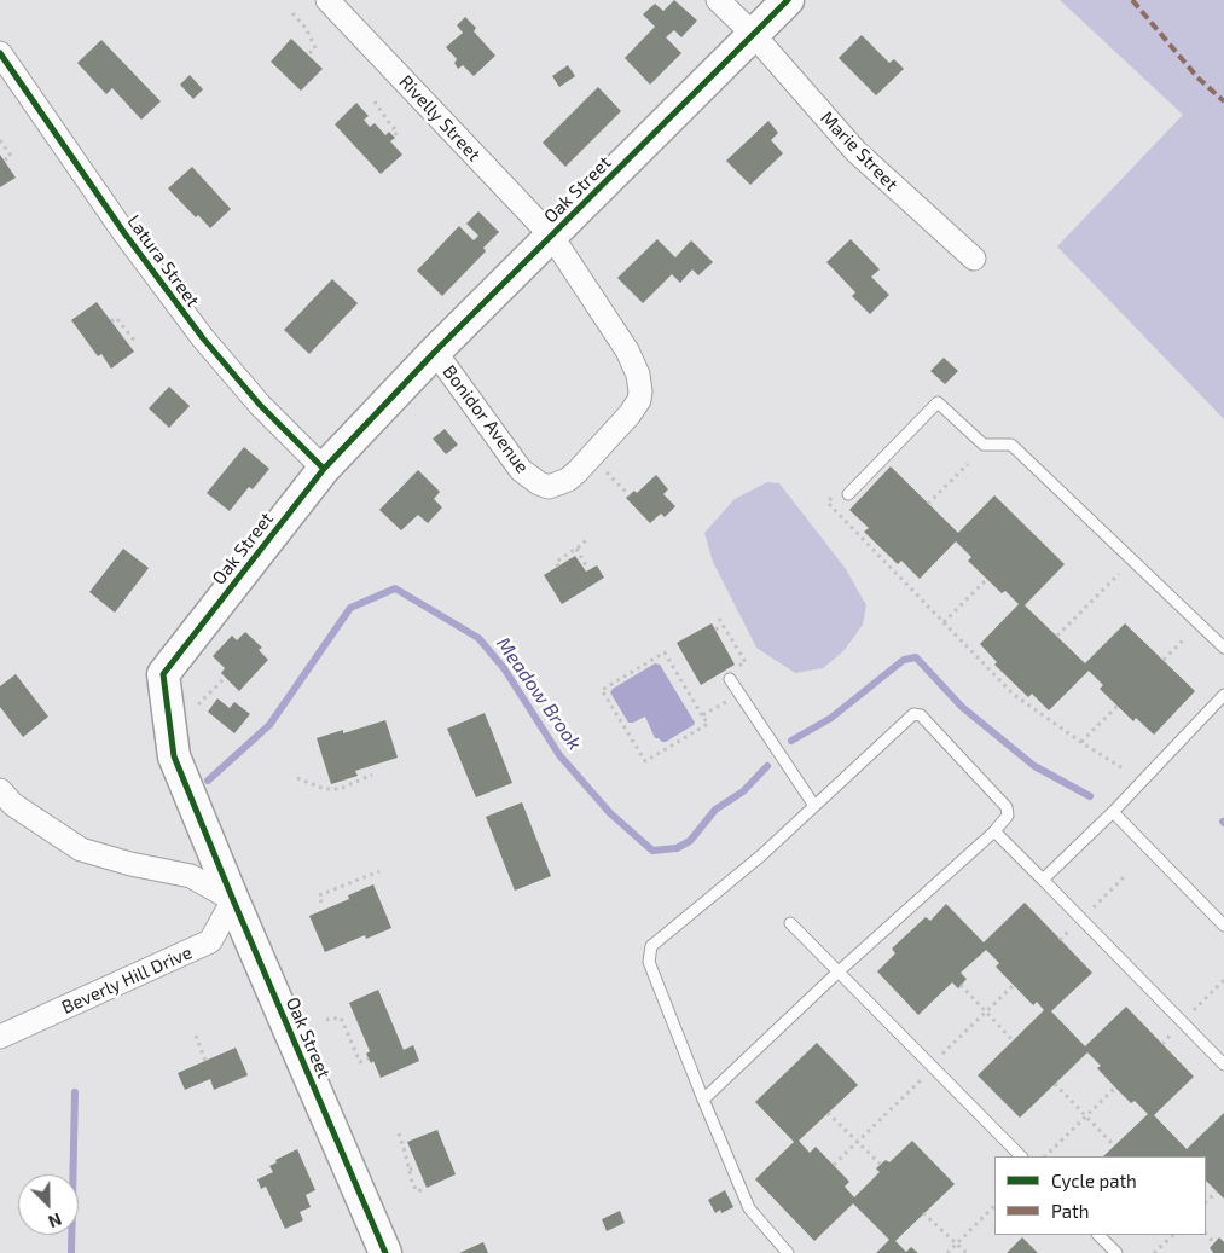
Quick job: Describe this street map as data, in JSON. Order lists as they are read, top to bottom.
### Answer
{
  "streets": {
    "street": [
      "Rivelly Street",
      "Marie Street",
      "Oak Street",
      "Latura Street",
      "Bonidor Avenue",
      "Beverly Hill Drive"
    ]
  },
  "crossings": [
    ["Rivelly Street", "Oak Street"],
    ["Rivelly Street", "Bonidor Avenue"],
    ["Marie Street", "Oak Street"],
    ["Oak Street", "Latura Street"],
    ["Oak Street", "Bonidor Avenue"],
    ["Oak Street", "Beverly Hill Drive"]
  ],
  "water": ["Meadow Brook"],
  "legend": ["Cycle path", "Path"],
  "north": "bottom right"
}
